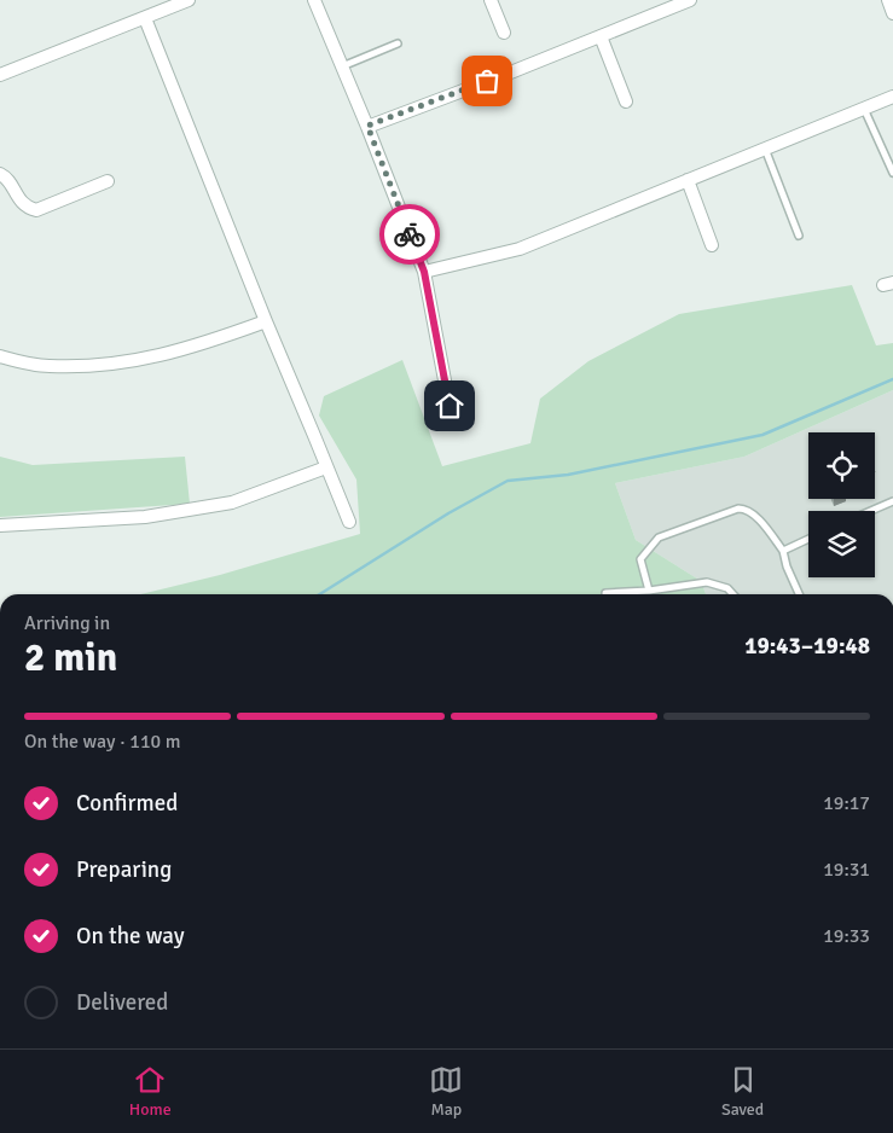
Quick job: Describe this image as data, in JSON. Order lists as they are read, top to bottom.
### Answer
{
  "page": {
    "heading": ["2 min", "Arriving in", "19:43–19:48"],
    "bar": "On the way · 110 m",
    "list": [
      ["Confirmed", "19:17"],
      ["Preparing", "19:31"],
      ["On the way", "19:33"],
      "Delivered"
    ],
    "tabs": ["Home", "Map", "Saved"]
  }
}
